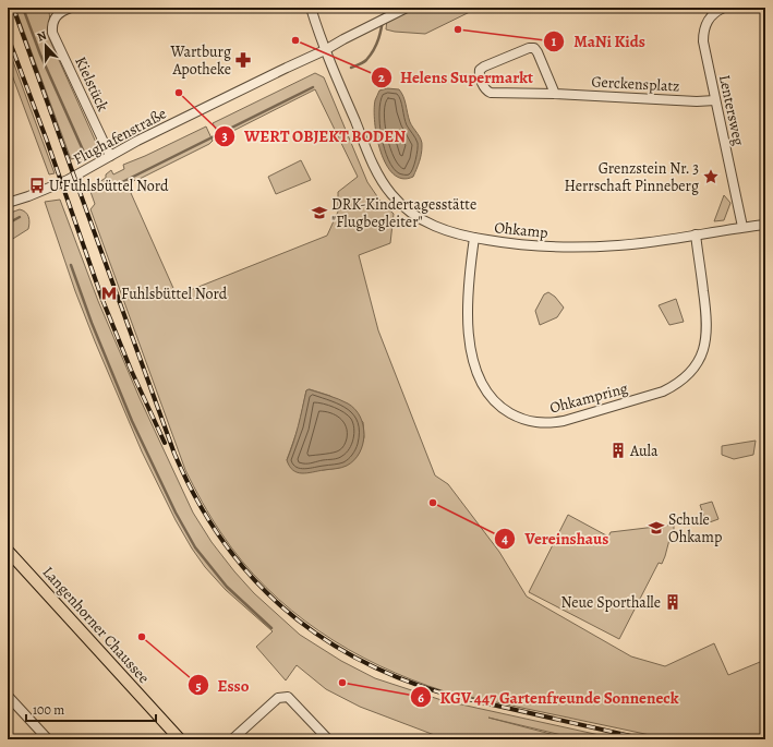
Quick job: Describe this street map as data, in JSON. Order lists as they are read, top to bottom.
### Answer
{
  "streets": {
    "main road": ["Langenhorner Chaussee"],
    "street": [
      "Kielstück",
      "Gerckensplatz",
      "Lentersweg",
      "Flughafenstraße",
      "Ohkamp",
      "Ohkampring"
    ]
  },
  "crossings": [
    ["Kielstück", "Flughafenstraße"],
    ["Gerckensplatz", "Lentersweg"],
    ["Lentersweg", "Ohkamp"],
    ["Flughafenstraße", "Ohkamp"],
    ["Ohkamp", "Ohkampring"]
  ],
  "places": {
    "other": [
      "MaNi Kids",
      "Helens Supermarkt",
      "WERT OBJEKT BODEN",
      "Vereinshaus",
      "Esso",
      "KGV 447 Gartenfreunde Sonneneck"
    ],
    "pharmacy": ["Wartburg Apotheke"],
    "place": ["Grenzstein Nr. 3 Herrschaft Pinneberg"],
    "bus stop": ["U Fuhlsbüttel Nord"],
    "school or university": ["DRK-Kindertagesstätte \"Flugbegleiter\"", "Schule Ohkamp"],
    "metro station": ["Fuhlsbüttel Nord"],
    "building": ["Aula", "Neue Sporthalle"]
  },
  "scale_bar": "100 m",
  "north": "top"
}
